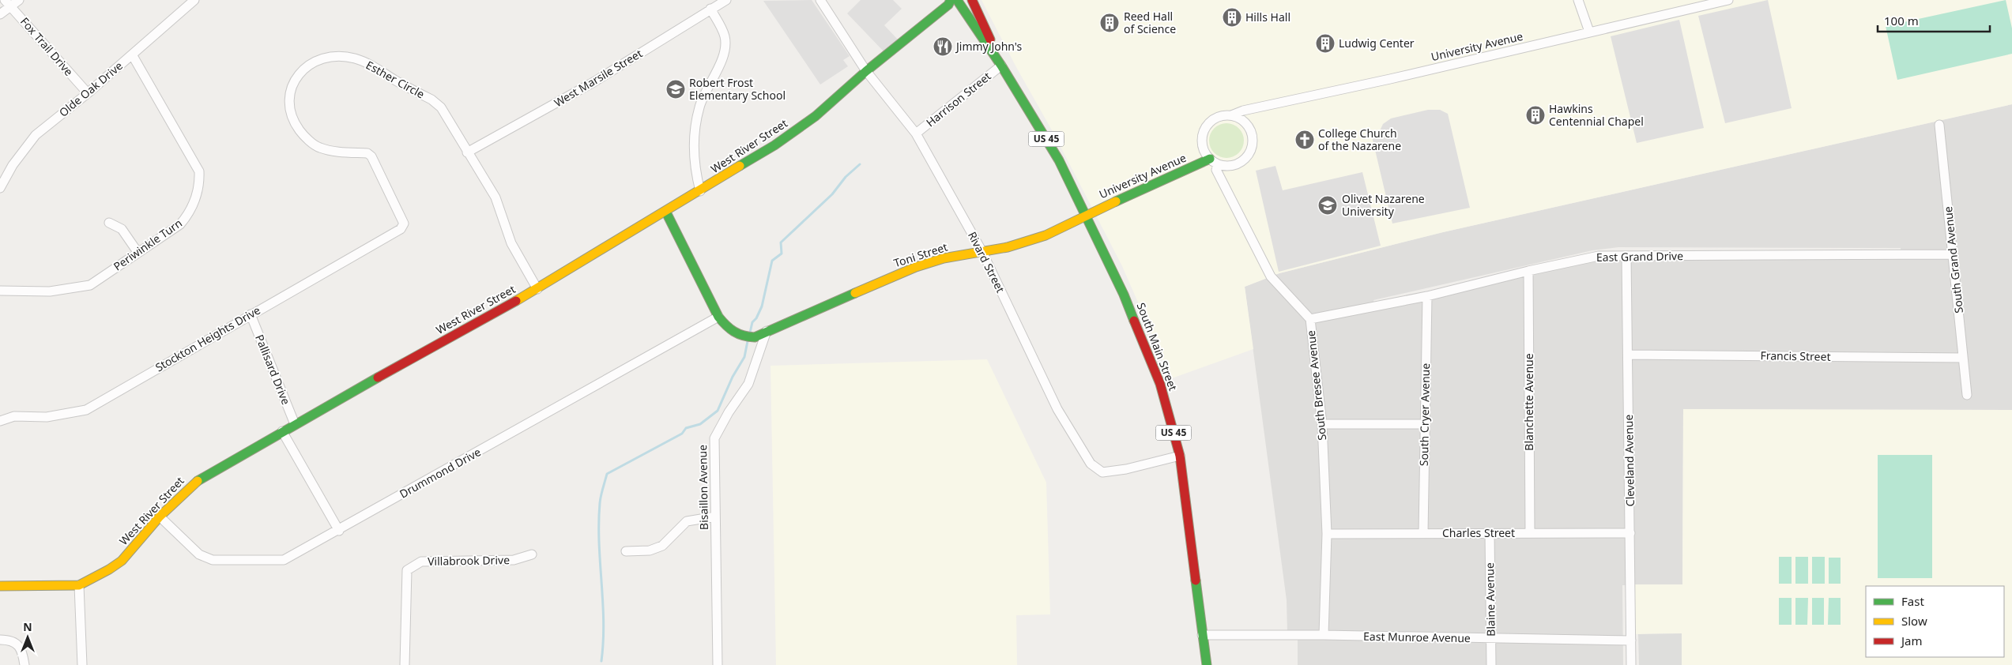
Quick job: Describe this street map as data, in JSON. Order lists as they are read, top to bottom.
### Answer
{
  "streets": {
    "street": [
      "Fox Trail Drive",
      "University Avenue",
      "West Marsile Street",
      "Esther Circle",
      "Olde Oak Drive",
      "Harrison Street",
      "US 45",
      "West River Street",
      "Periwinkle Turn",
      "Toni Street",
      "East Grand Drive",
      "South Grand Avenue",
      "Rivard Street",
      "Stockton Heights Drive",
      "South Main Street",
      "Francis Street",
      "Pallisard Drive",
      "South Bresee Avenue",
      "Blanchette Avenue",
      "South Cryer Avenue",
      "Cleveland Avenue",
      "Drummond Drive",
      "Bisaillon Avenue",
      "Charles Street",
      "Villabrook Drive",
      "Blaine Avenue",
      "East Munroe Avenue"
    ]
  },
  "crossings": [
    ["Fox Trail Drive", "Olde Oak Drive"],
    ["University Avenue", "Toni Street"],
    ["University Avenue", "South Main Street"],
    ["University Avenue", "South Bresee Avenue"],
    ["West Marsile Street", "Esther Circle"],
    ["Esther Circle", "Stockton Heights Drive"],
    ["Olde Oak Drive", "Periwinkle Turn"],
    ["Harrison Street", "Rivard Street"],
    ["Harrison Street", "South Main Street"],
    ["West River Street", "Rivard Street"],
    ["West River Street", "South Main Street"],
    ["West River Street", "Pallisard Drive"],
    ["West River Street", "Drummond Drive"],
    ["Toni Street", "Rivard Street"],
    ["Toni Street", "South Main Street"],
    ["Toni Street", "Bisaillon Avenue"],
    ["East Grand Drive", "South Grand Avenue"],
    ["East Grand Drive", "South Bresee Avenue"],
    ["East Grand Drive", "Blanchette Avenue"],
    ["East Grand Drive", "South Cryer Avenue"],
    ["East Grand Drive", "Cleveland Avenue"],
    ["South Grand Avenue", "Francis Street"],
    ["Rivard Street", "South Main Street"],
    ["Stockton Heights Drive", "Pallisard Drive"],
    ["South Main Street", "East Munroe Avenue"],
    ["Francis Street", "Cleveland Avenue"],
    ["South Bresee Avenue", "Charles Street"],
    ["South Bresee Avenue", "East Munroe Avenue"],
    ["Blanchette Avenue", "Charles Street"],
    ["South Cryer Avenue", "Charles Street"],
    ["Cleveland Avenue", "Charles Street"],
    ["Cleveland Avenue", "East Munroe Avenue"],
    ["Charles Street", "Blaine Avenue"],
    ["Blaine Avenue", "East Munroe Avenue"]
  ],
  "places": {
    "building": [
      "Hills Hall",
      "Reed Hall of Science",
      "Ludwig Center",
      "Hawkins Centennial Chapel"
    ],
    "restaurant": ["Jimmy John's"],
    "school or university": ["Robert Frost Elementary School", "Olivet Nazarene University"],
    "church": ["College Church of the Nazarene"]
  },
  "legend": ["Fast", "Slow", "Jam"],
  "scale_bar": "100 m",
  "north": "top"
}
